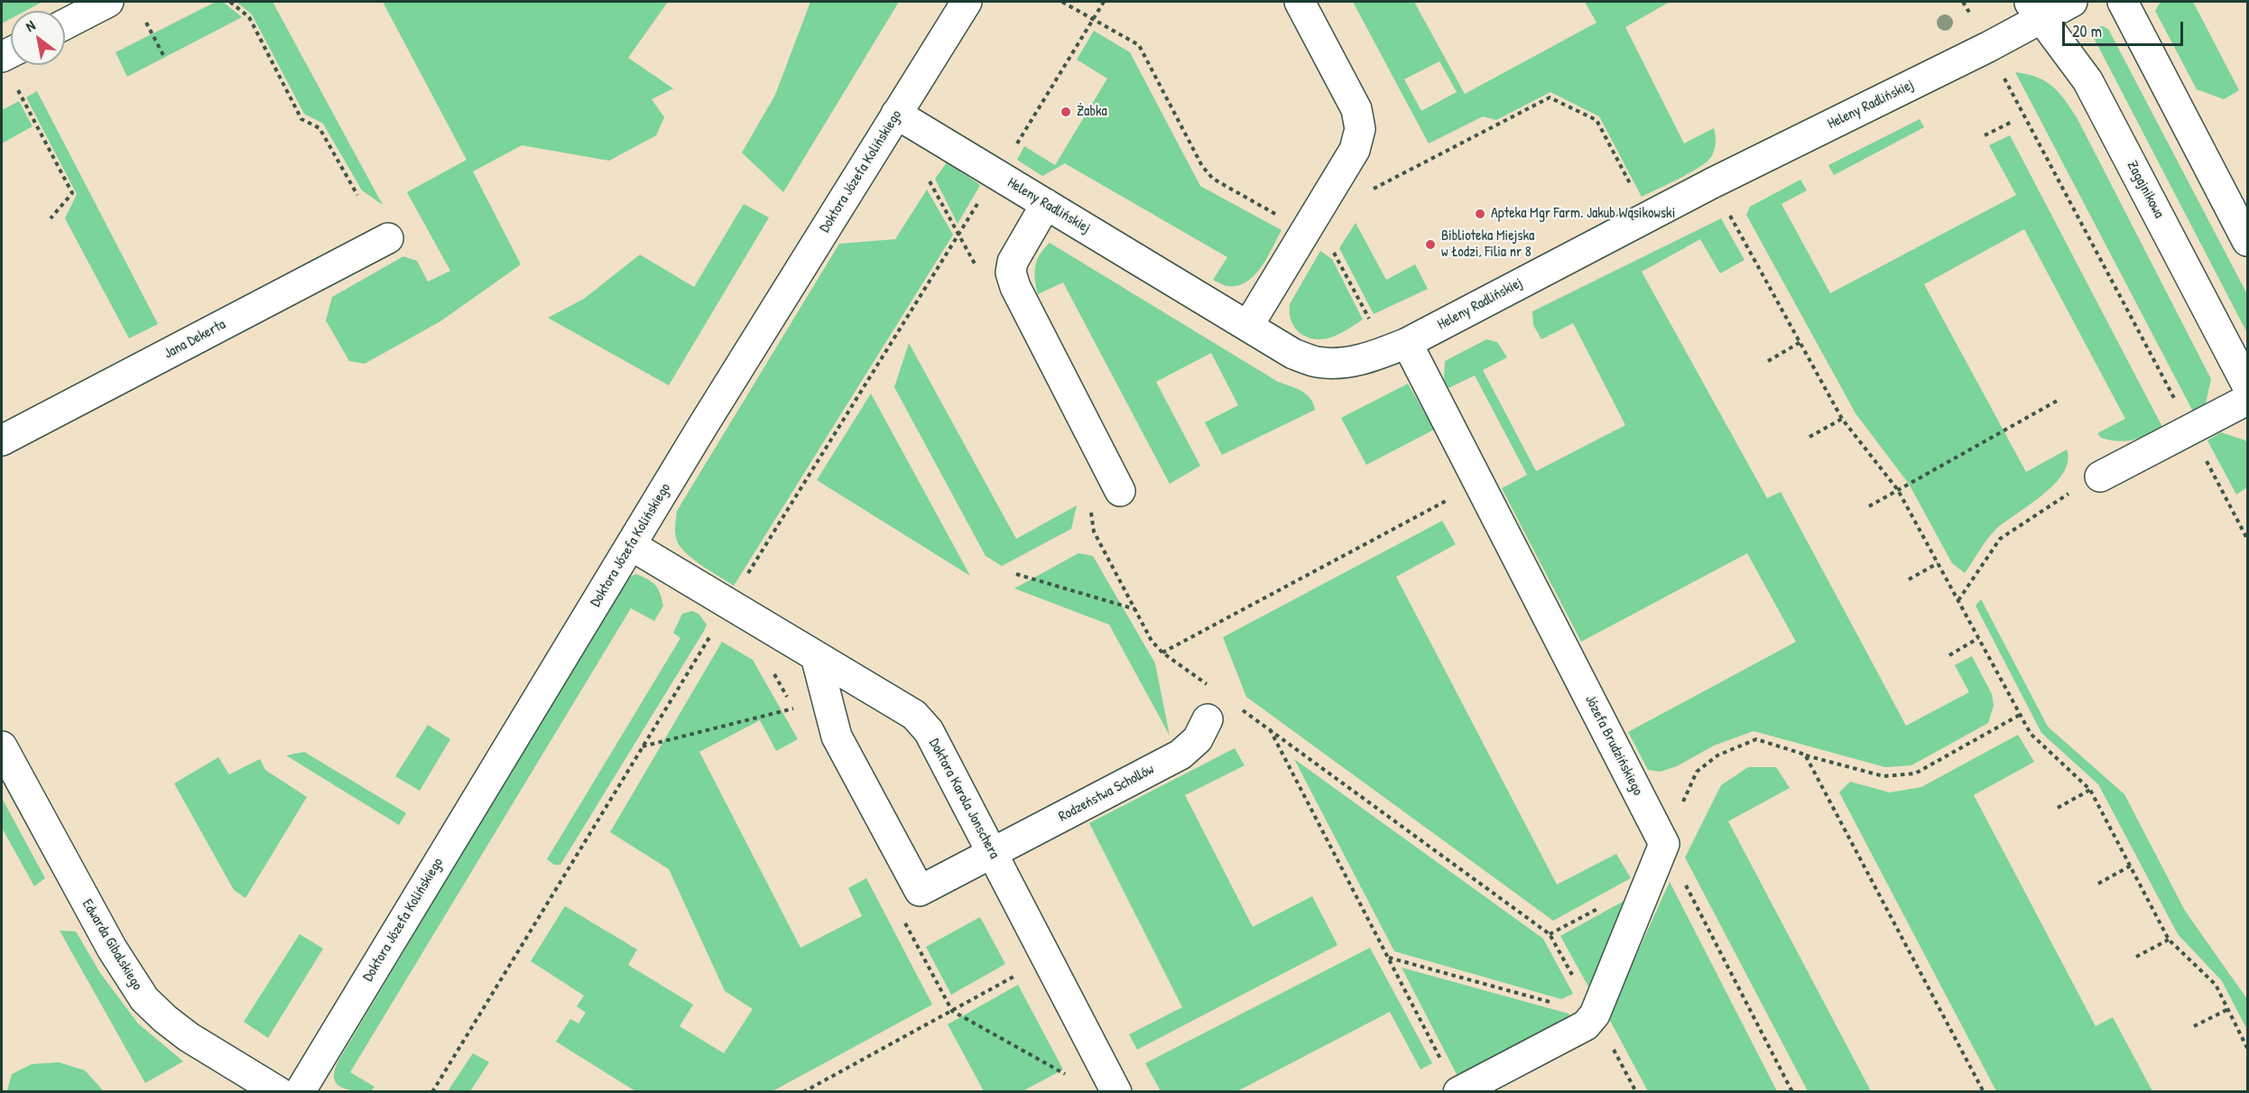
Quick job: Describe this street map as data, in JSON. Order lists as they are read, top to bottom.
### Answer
{
  "streets": {
    "street": [
      "Heleny Radlińskiej",
      "Doktora Józefa Kolińskiego",
      "Zagajnikowa",
      "Jana Dekerta",
      "Józefa Brudzińskiego",
      "Rodzeństwa Schollów",
      "Doktora Karola Jonschera",
      "Edwarda Gibalskiego"
    ]
  },
  "crossings": [
    ["Heleny Radlińskiej", "Doktora Józefa Kolińskiego"],
    ["Heleny Radlińskiej", "Zagajnikowa"],
    ["Heleny Radlińskiej", "Józefa Brudzińskiego"],
    ["Doktora Józefa Kolińskiego", "Doktora Karola Jonschera"],
    ["Rodzeństwa Schollów", "Doktora Karola Jonschera"]
  ],
  "places": ["Żabka", "Apteka Mgr Farm. Jakub Wąsikowski", "Biblioteka Miejska w Łodzi, Filia nr 8"],
  "scale_bar": "20 m",
  "north": "top left"
}
